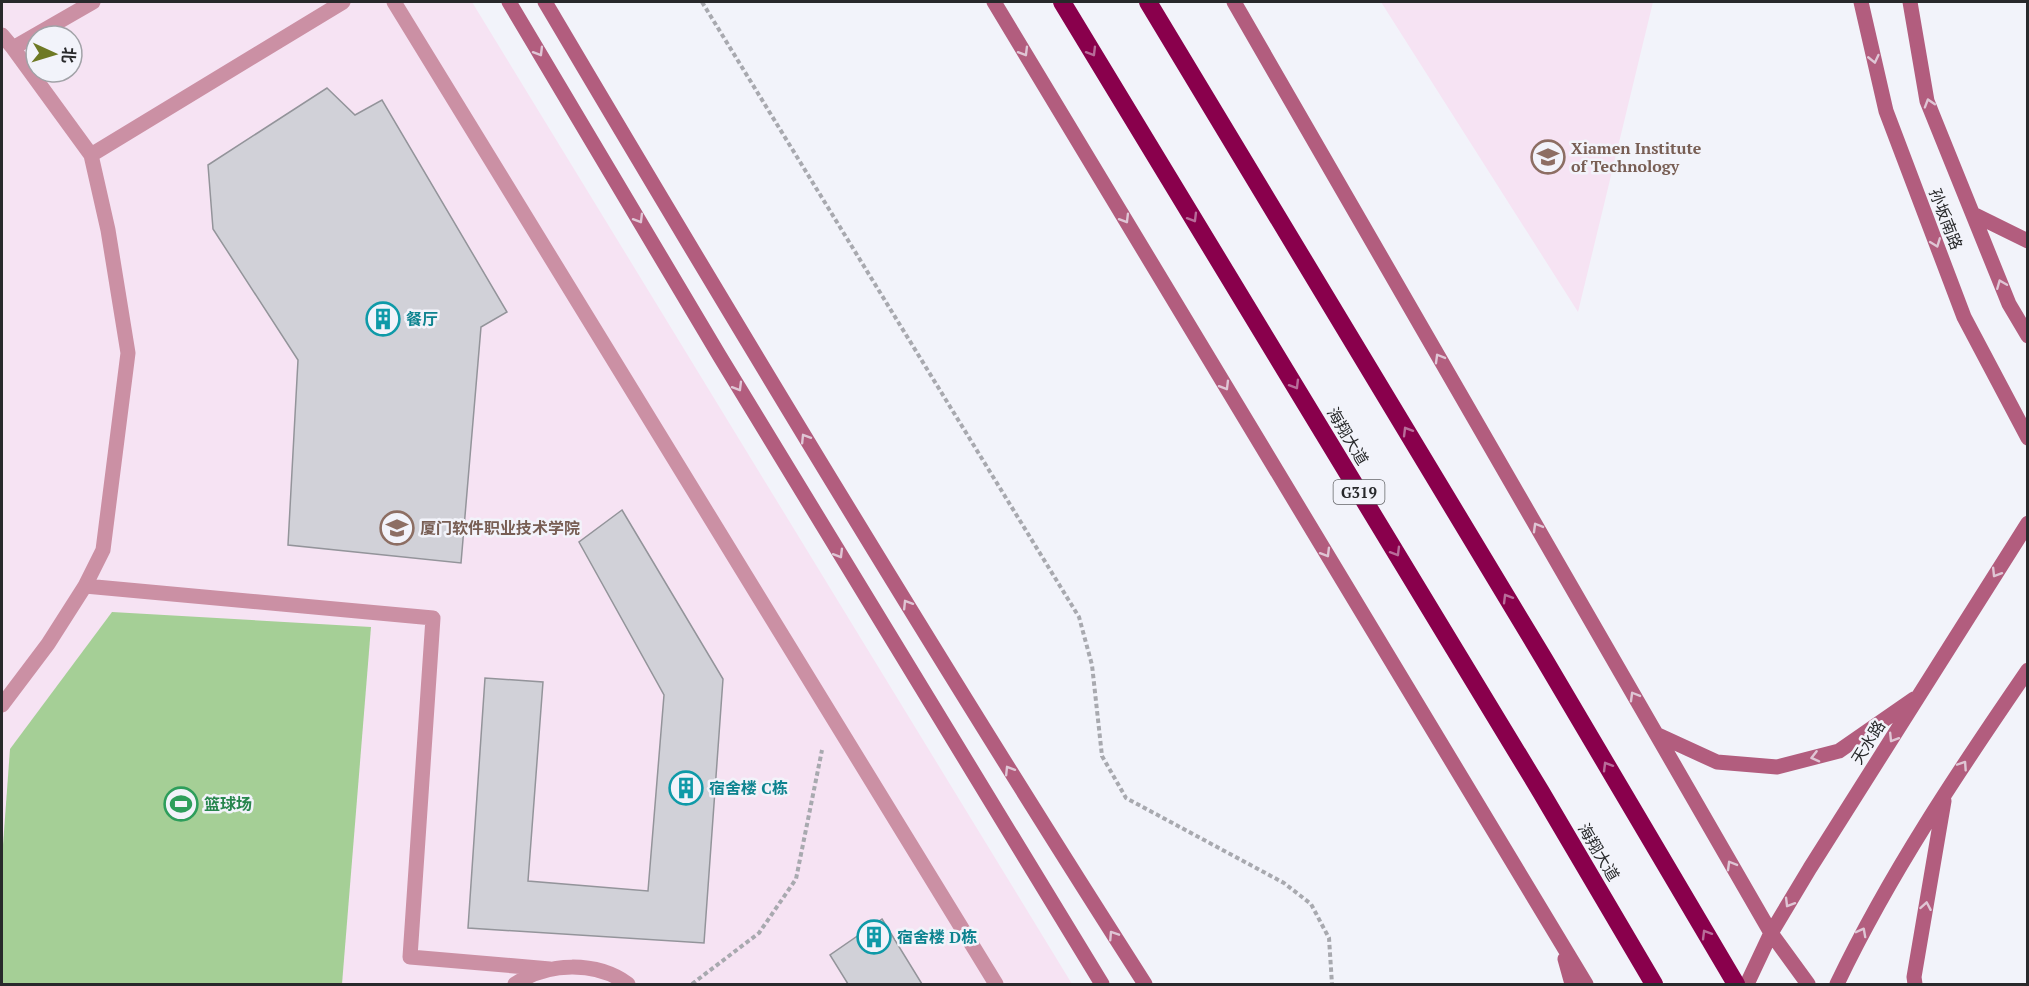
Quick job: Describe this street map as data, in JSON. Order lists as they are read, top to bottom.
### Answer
{
  "streets": {
    "highway": ["海翔大道", "G319"],
    "street": ["孙坂南路", "天水路"]
  },
  "places": {
    "school or university": ["Xiamen Institute of Technology", "厦门软件职业技术学院"],
    "building": ["餐厅", "宿舍楼 C栋", "宿舍楼 D栋"],
    "sports": ["篮球场"]
  },
  "north": "right"
}
